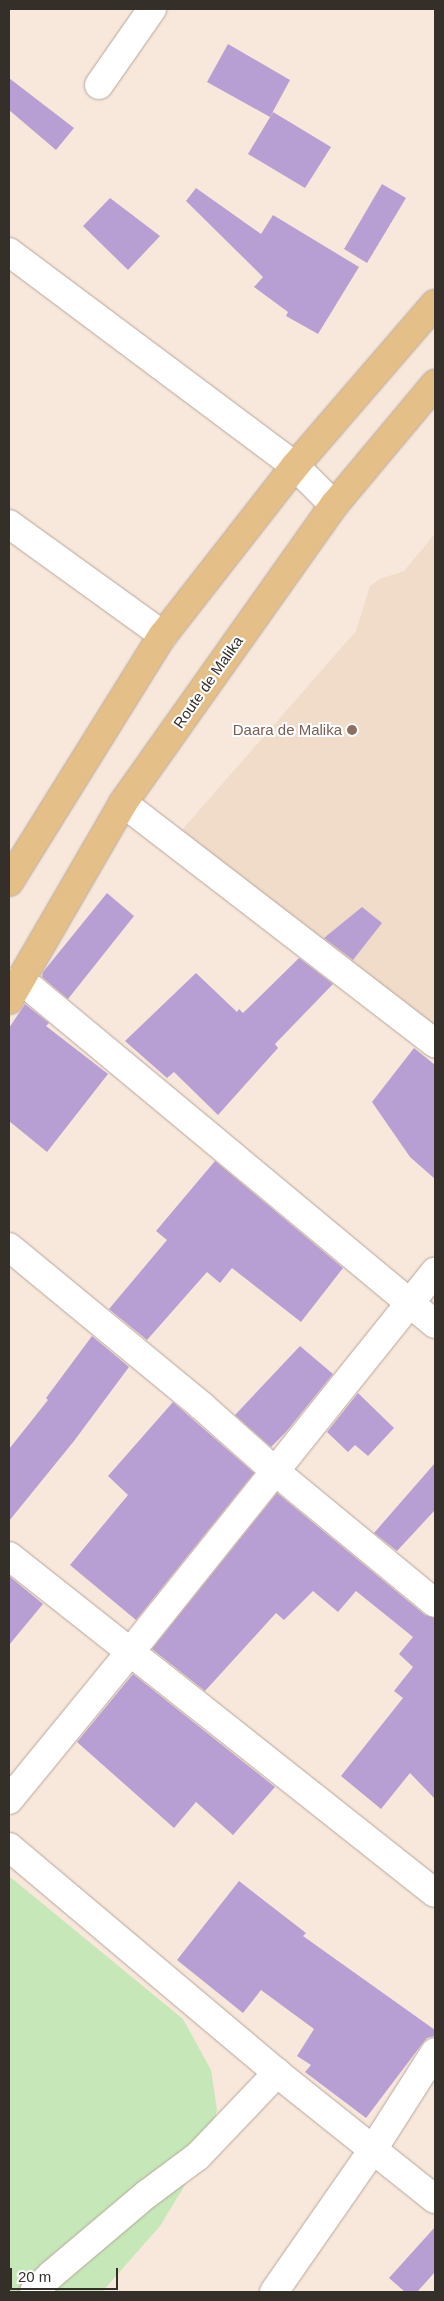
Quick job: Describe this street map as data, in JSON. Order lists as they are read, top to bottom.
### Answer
{
  "streets": {
    "main road": ["Route de Malika"]
  },
  "places": ["Daara de Malika"],
  "scale_bar": "20 m"
}
